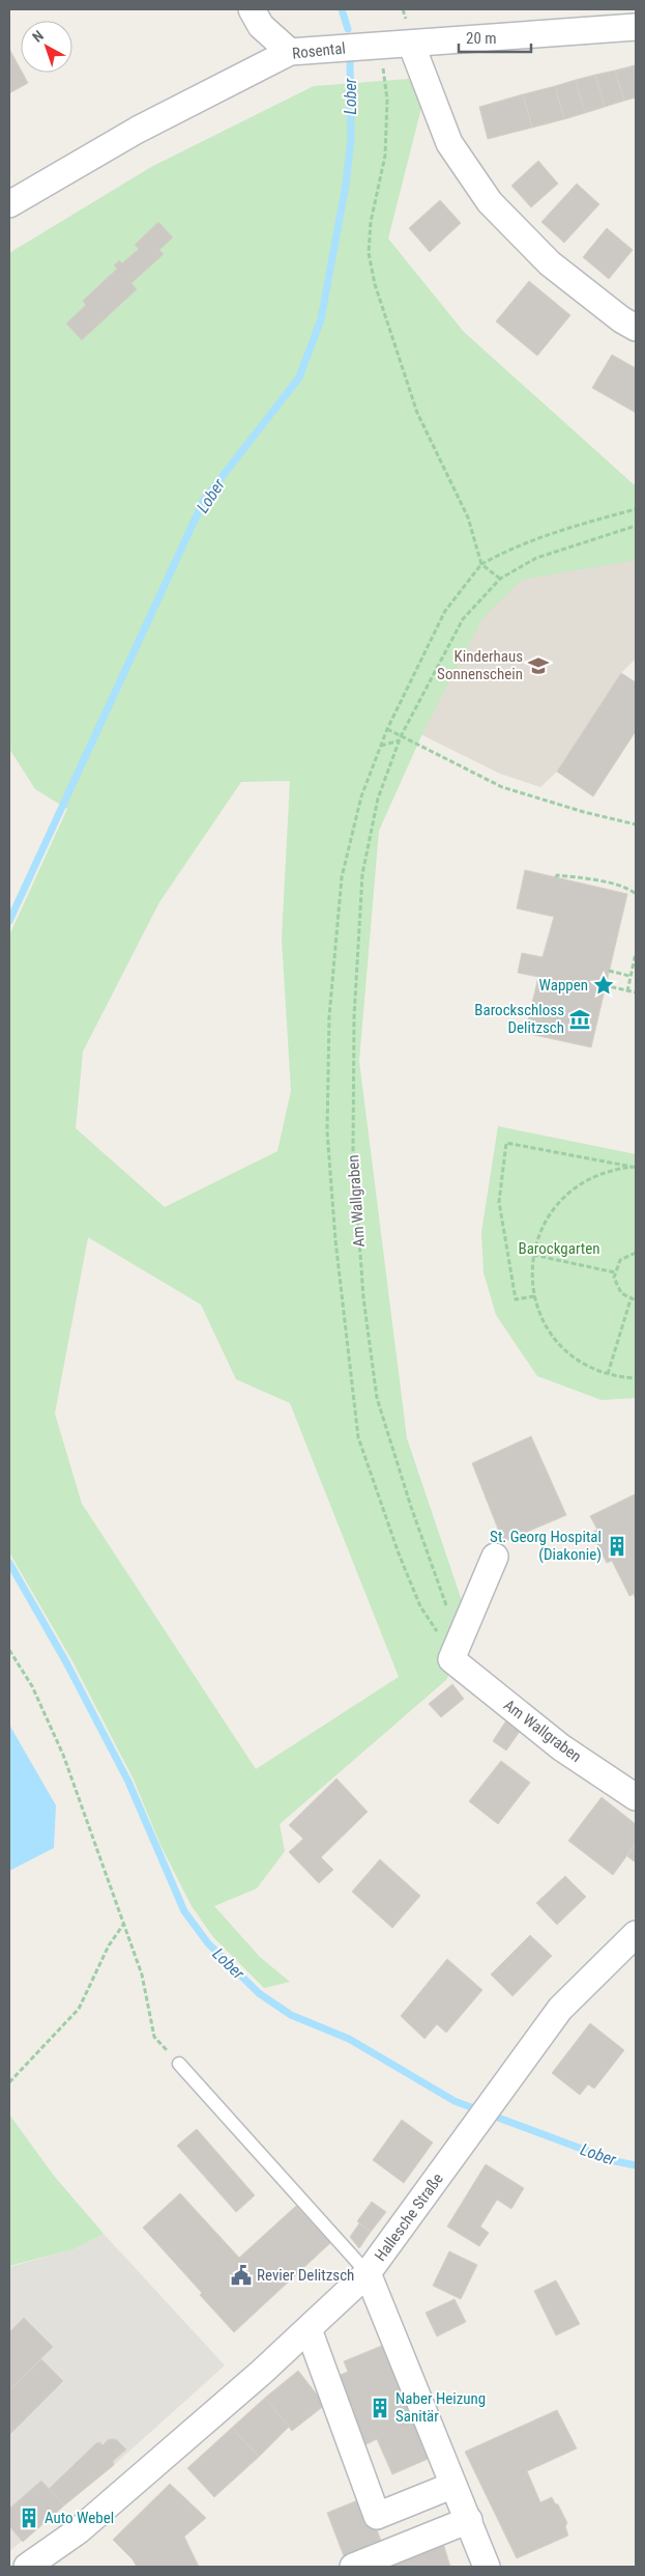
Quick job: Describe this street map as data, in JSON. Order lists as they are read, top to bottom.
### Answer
{
  "streets": {
    "street": ["Rosental", "Am Wallgraben", "Hallesche Straße"]
  },
  "water": ["Lober"],
  "parks": ["Barockgarten"],
  "places": {
    "school or university": ["Kinderhaus Sonnenschein"],
    "place": ["Wappen"],
    "museum": ["Barockschloss Delitzsch"],
    "building": ["St. Georg Hospital (Diakonie)", "Naber Heizung Sanitär", "Auto Webel"],
    "public building": ["Revier Delitzsch"]
  },
  "scale_bar": "20 m",
  "north": "top left"
}
